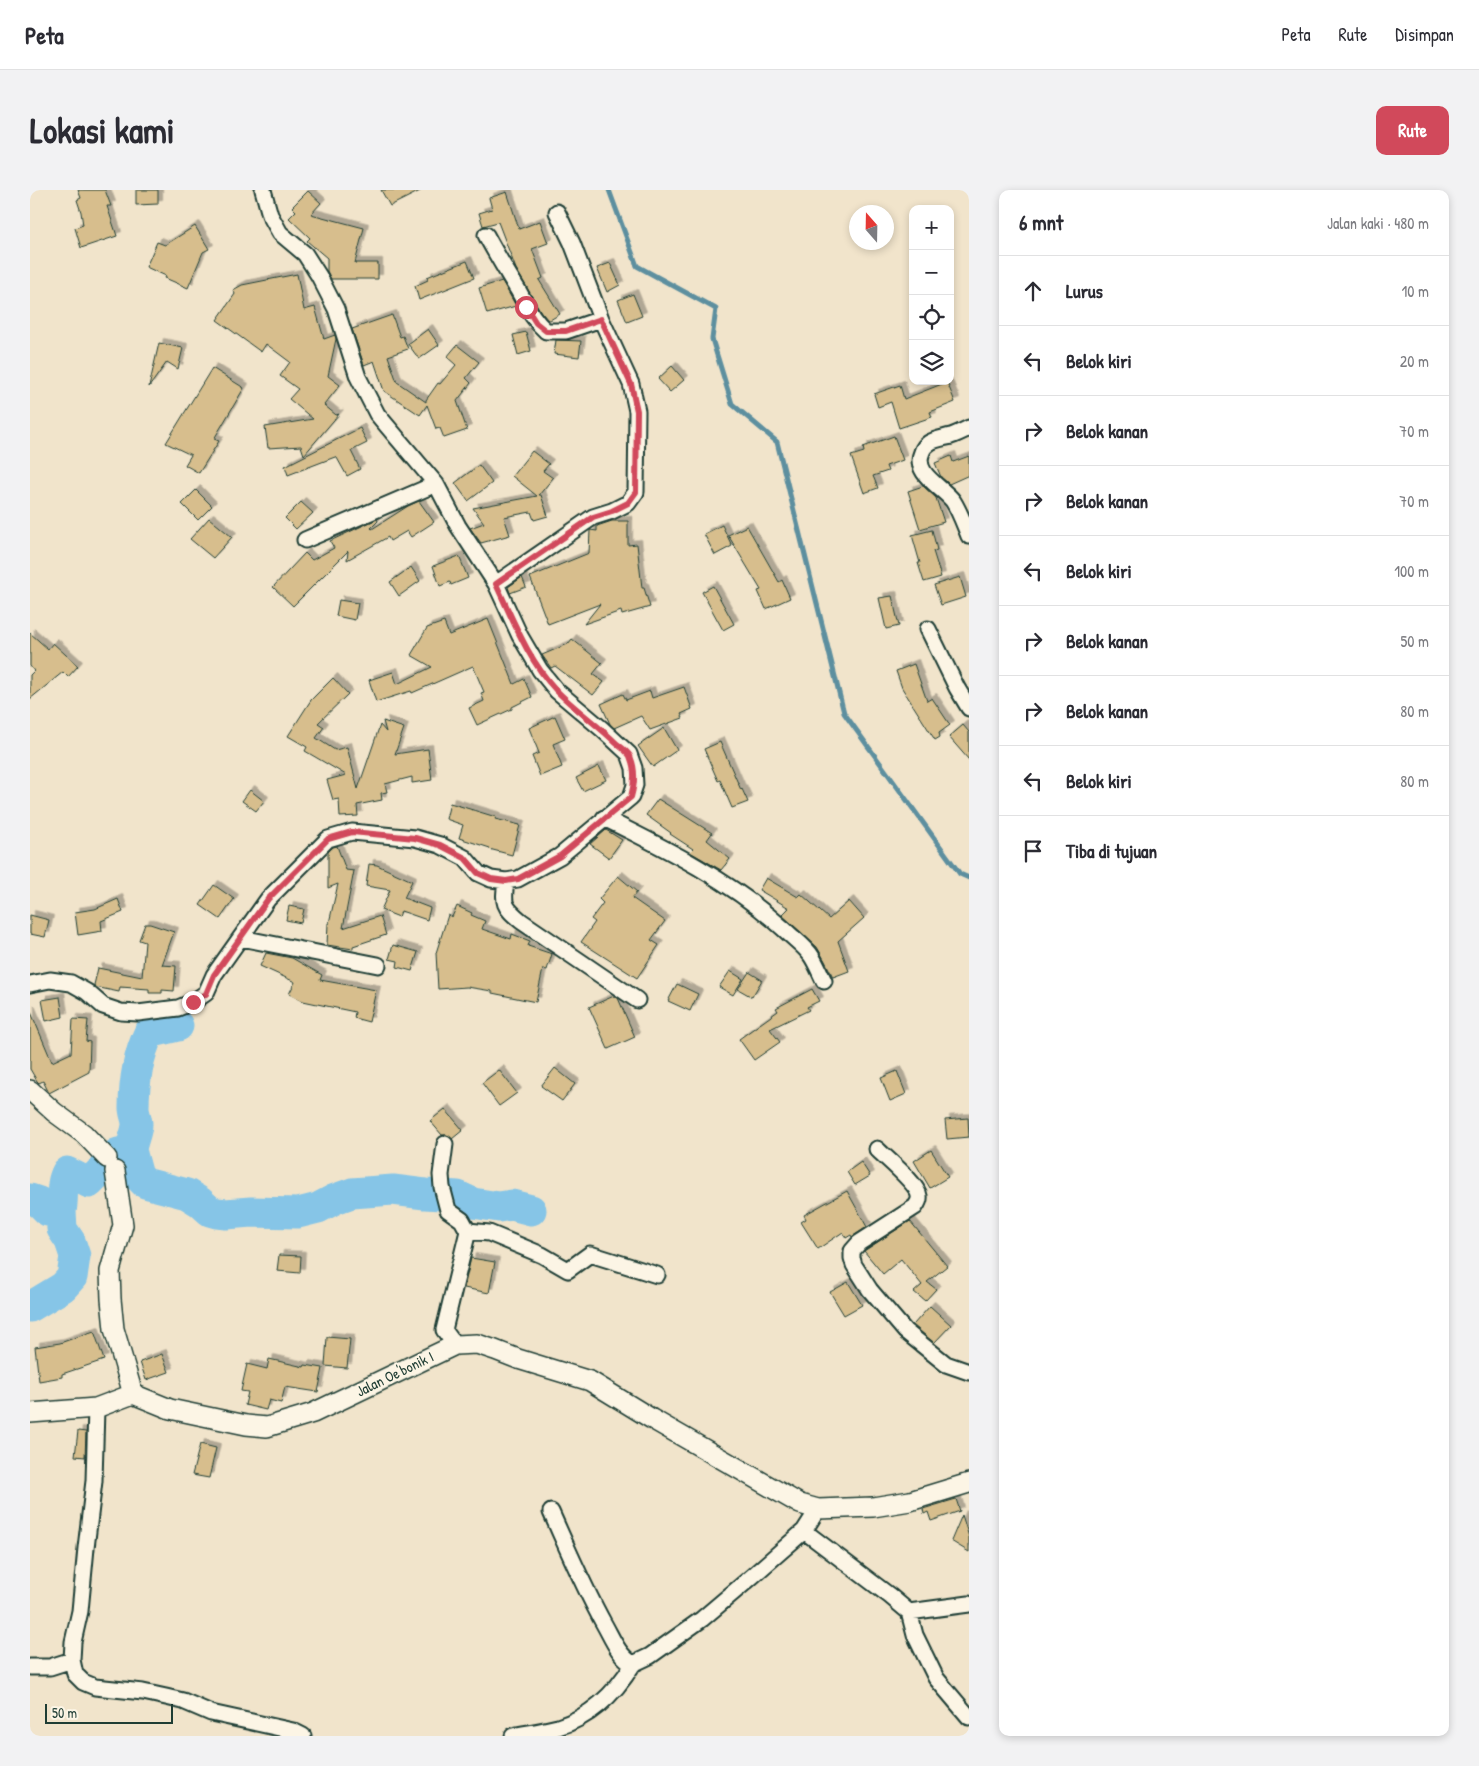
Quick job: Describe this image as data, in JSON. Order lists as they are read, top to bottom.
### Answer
{
  "streets": {
    "street": ["Jalan Oe'bonik I"]
  },
  "scale_bar": "50 m",
  "north": "top",
  "page": {
    "header": "Peta",
    "nav": ["Peta", "Rute", "Disimpan"],
    "buttons": "Rute",
    "title": "Lokasi kami",
    "heading": ["6 mnt", "Jalan kaki · 480 m"],
    "map_buttons": ["+", "−"],
    "list": [
      ["Lurus", "10 m"],
      ["Belok kiri", "20 m"],
      ["Belok kanan", "70 m"],
      ["Belok kanan", "70 m"],
      ["Belok kiri", "100 m"],
      ["Belok kanan", "50 m"],
      ["Belok kanan", "80 m"],
      ["Belok kiri", "80 m"],
      "Tiba di tujuan"
    ],
    "scale": "50 m"
  }
}
